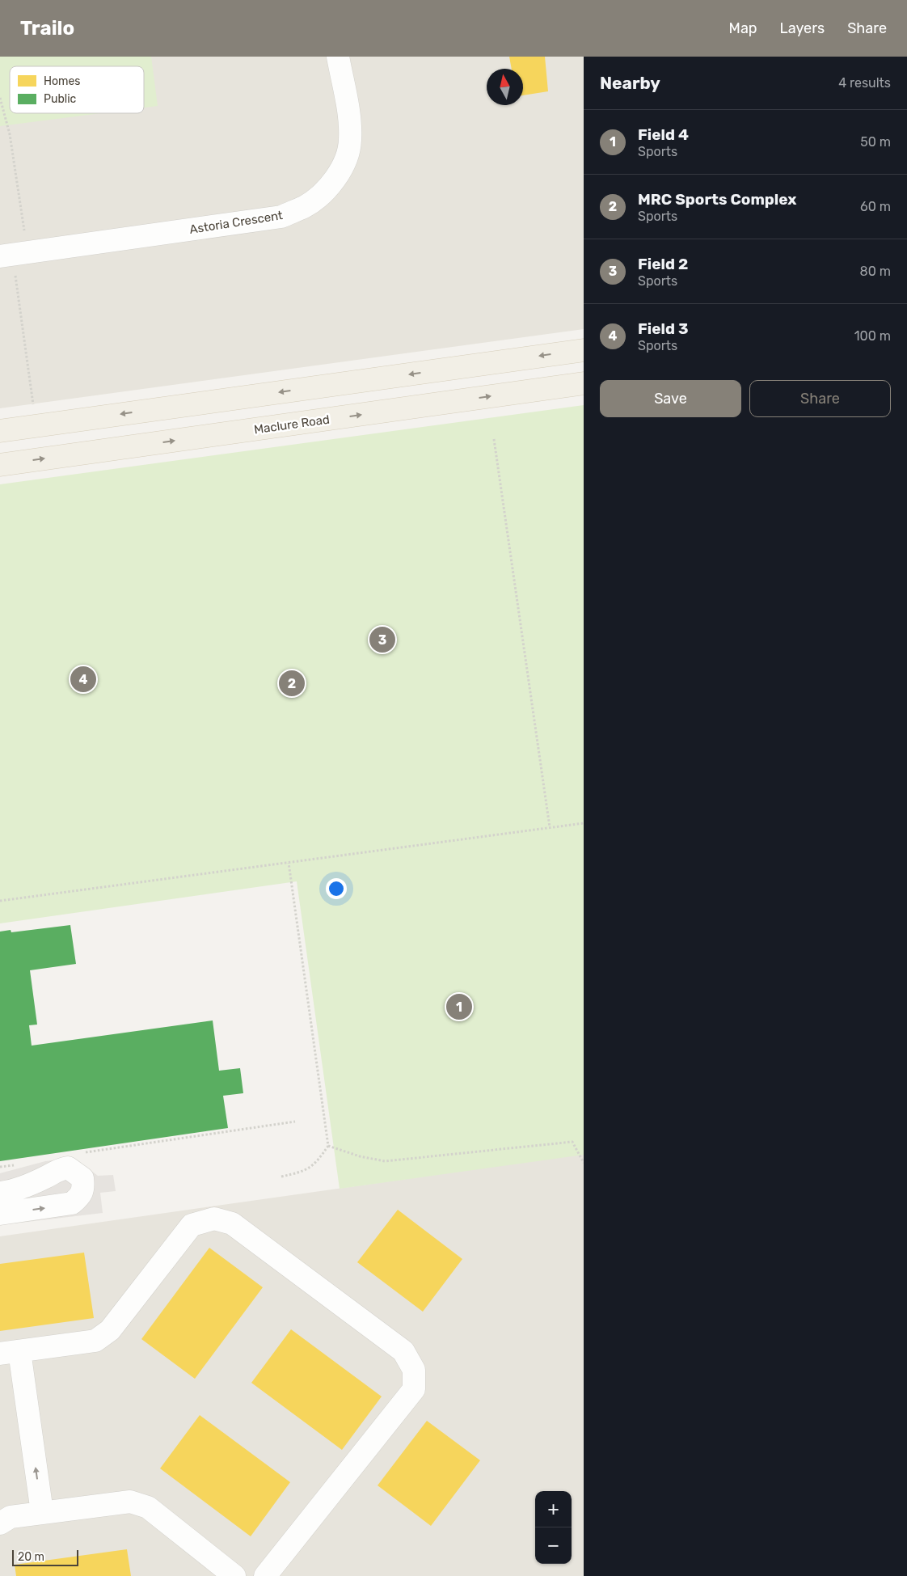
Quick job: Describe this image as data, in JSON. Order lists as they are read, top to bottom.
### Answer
{
  "streets": {
    "main road": ["Maclure Road"],
    "street": ["Astoria Crescent"]
  },
  "legend": ["Homes", "Public"],
  "scale_bar": "20 m",
  "north": "top",
  "page": {
    "header": "Trailo",
    "nav": ["Map", "Layers", "Share"],
    "heading": ["Nearby", "4 results"],
    "list": [
      {
        "mark": "1",
        "name": "Field 4",
        "note": "Sports",
        "value": "50 m"
      },
      {
        "mark": "2",
        "name": "MRC Sports Complex",
        "note": "Sports",
        "value": "60 m"
      },
      {
        "mark": "3",
        "name": "Field 2",
        "note": "Sports",
        "value": "80 m"
      },
      {
        "mark": "4",
        "name": "Field 3",
        "note": "Sports",
        "value": "100 m"
      }
    ],
    "buttons": ["Save", "Share"],
    "pins": [
      "3",
      "4",
      "2",
      "1"
    ],
    "map_buttons": ["+", "−"],
    "scale": "20 m"
  }
}
